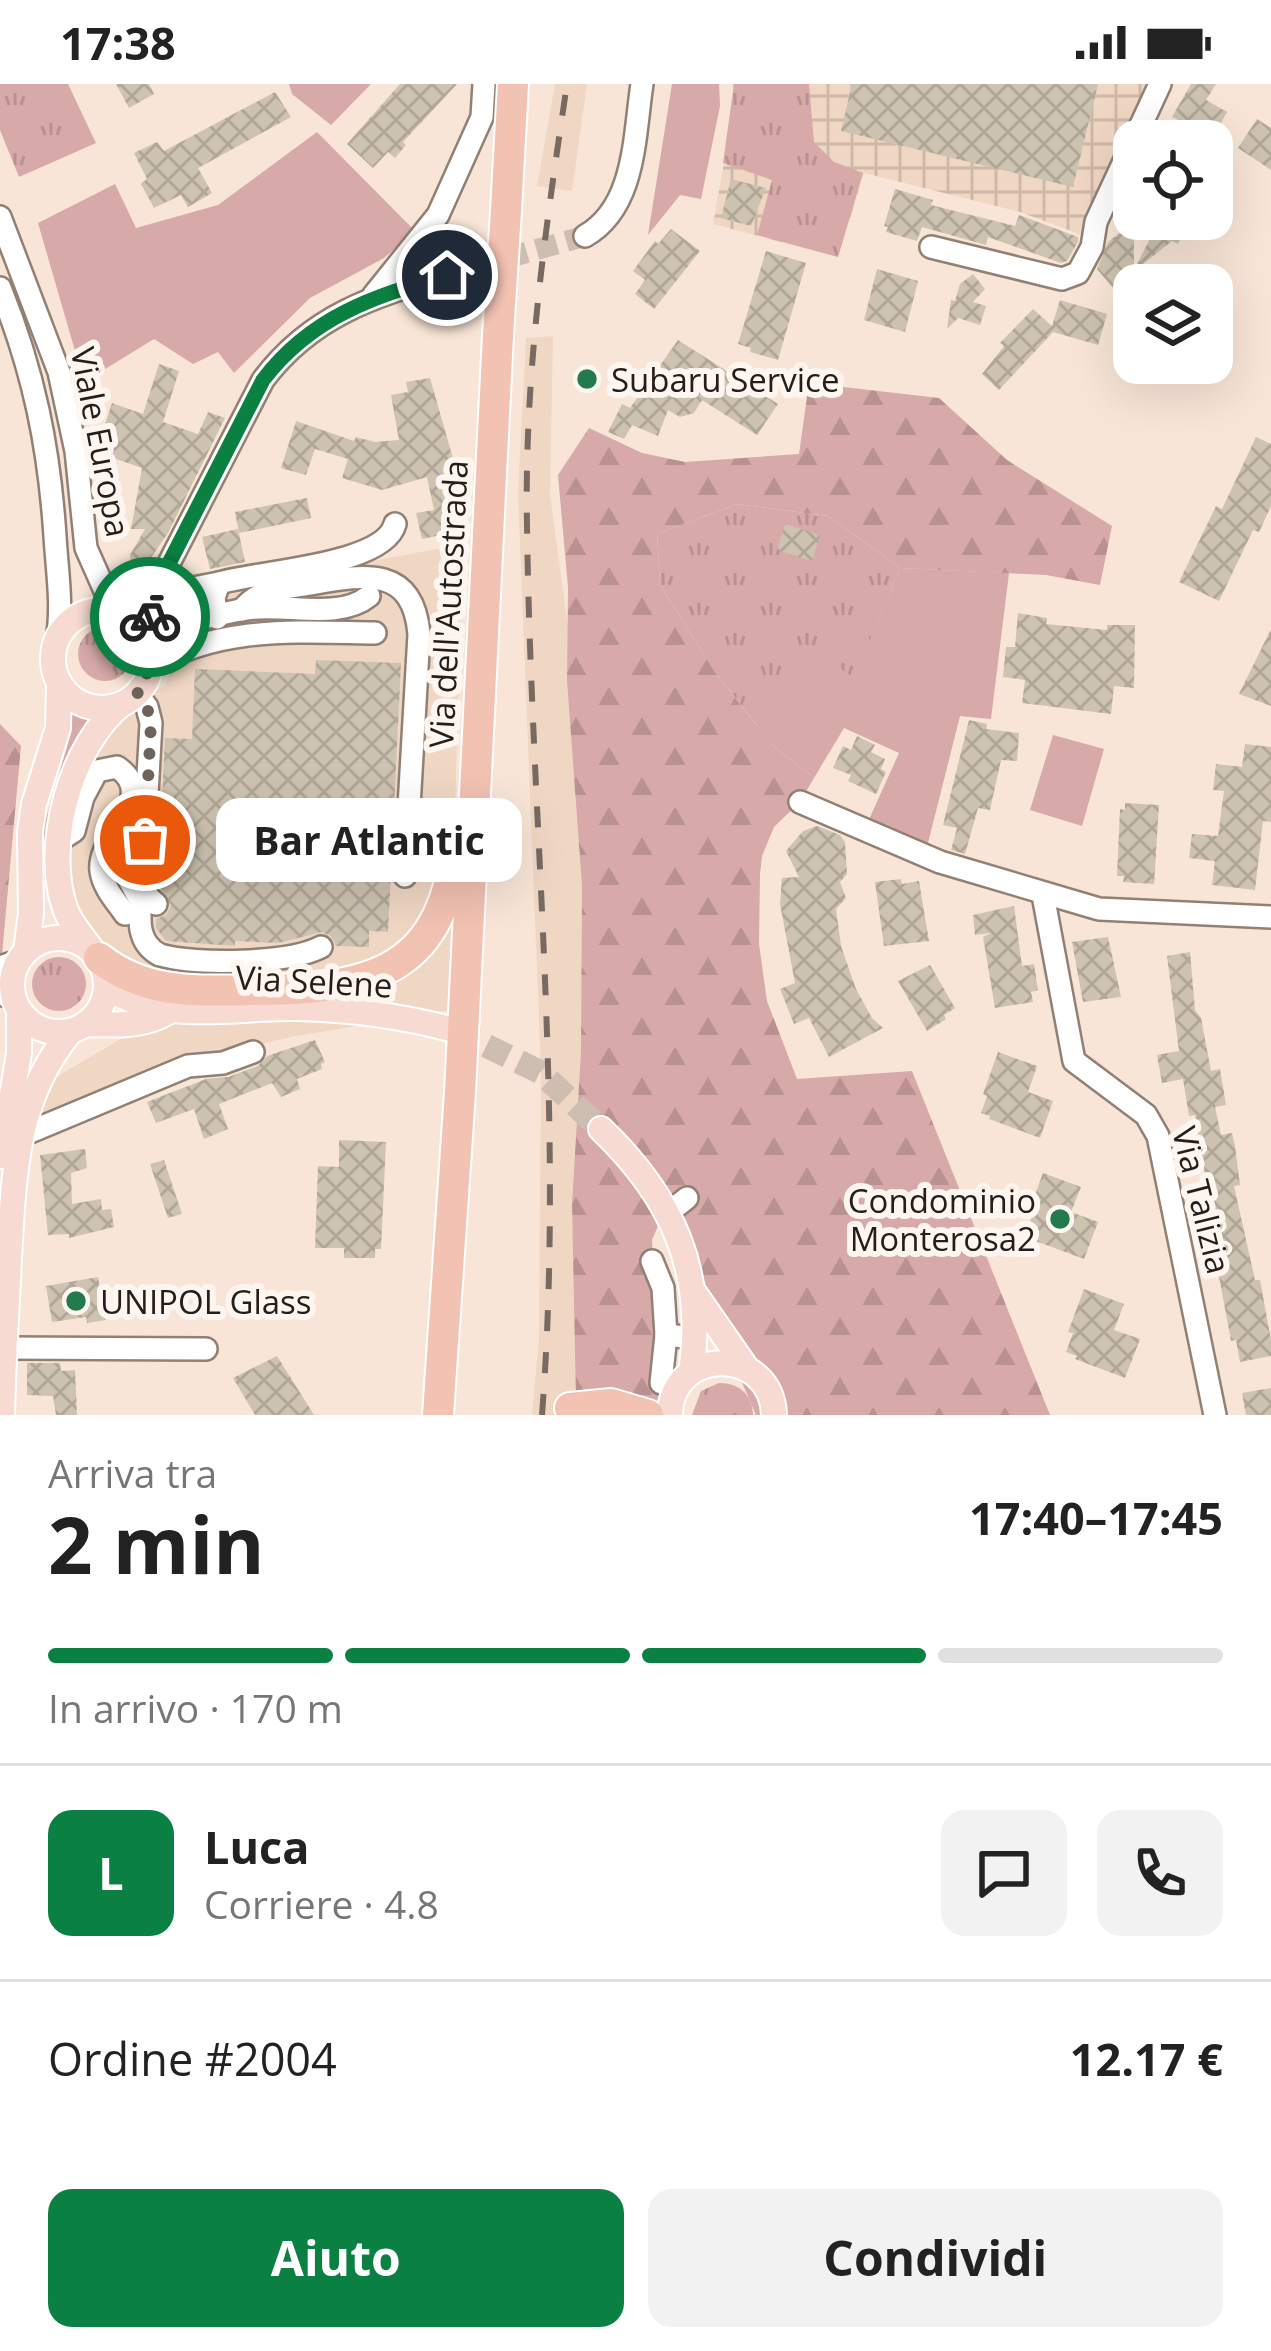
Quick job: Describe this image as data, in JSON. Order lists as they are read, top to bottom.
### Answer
{
  "streets": {
    "highway": ["Via dell'Autostrada"],
    "main road": ["Via Selene"],
    "street": ["Viale Europa", "Via Talizia"]
  },
  "places": [
    "Subaru Service",
    "Bar Atlantic",
    "Condominio Monterosa2",
    "UNIPOL Glass"
  ],
  "page": {
    "status": "17:38",
    "bubble": "Bar Atlantic",
    "heading": ["2 min", "Arriva tra", "17:40–17:45"],
    "panel": [
      "Luca",
      "Corriere · 4.8",
      "Ordine #2004",
      "12.17 €"
    ],
    "bar": "In arrivo · 170 m",
    "round": "L",
    "buttons": ["Aiuto", "Condividi"]
  }
}
